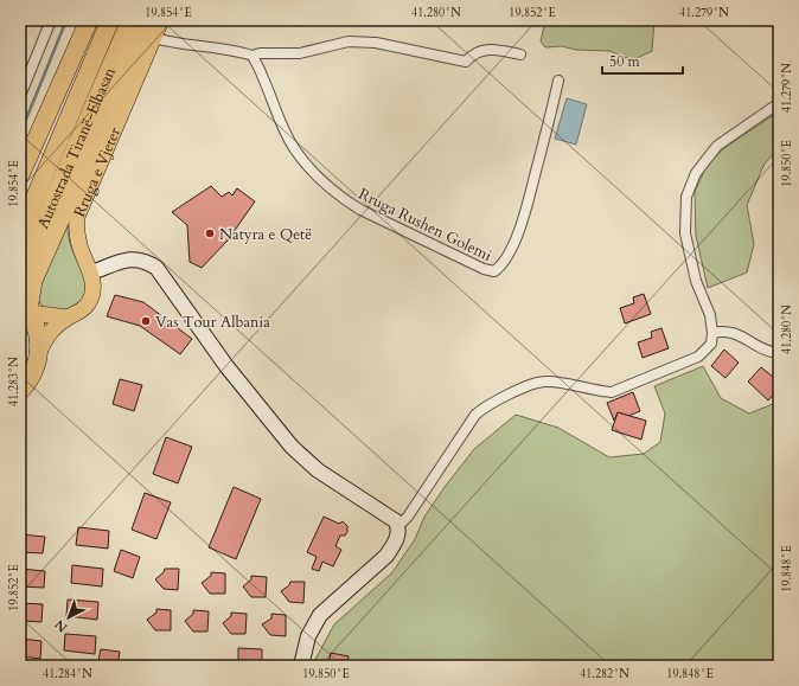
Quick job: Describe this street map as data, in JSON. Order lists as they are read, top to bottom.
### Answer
{
  "streets": {
    "highway": ["Autostrada Tiranë-Elbasan"],
    "main road": ["Rruga e Vjeter"],
    "street": ["Rruga Rushen Golemi"]
  },
  "places": ["Natyra e Qetë", "Vas Tour Albania"],
  "scale_bar": "50 m",
  "north": "bottom left",
  "coordinates": [
    "19.854°E",
    "41.280°N",
    "19.852°E",
    "41.279°N",
    "19.850°E",
    "41.283°N",
    "19.848°E",
    "41.284°N",
    "41.282°N"
  ]
}
